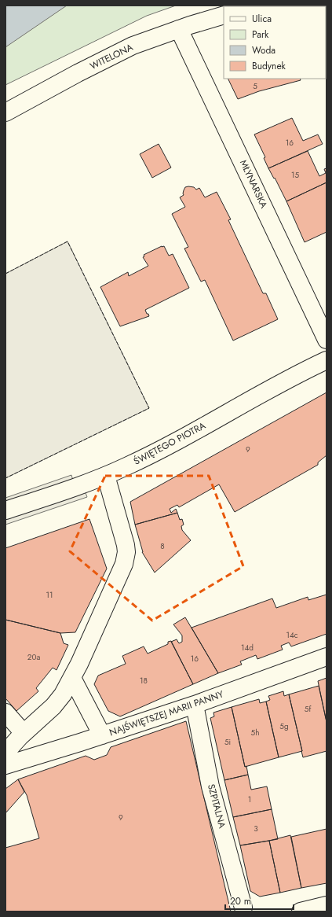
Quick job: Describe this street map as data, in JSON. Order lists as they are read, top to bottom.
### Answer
{
  "streets": {
    "street": [
      "WITELONA",
      "MŁYNARSKA",
      "ŚWIĘTEGO PIOTRA",
      "NAJŚWIĘTSZEJ MARII PANNY",
      "SZPITALNA"
    ]
  },
  "crossings": [
    ["WITELONA", "MŁYNARSKA"],
    ["NAJŚWIĘTSZEJ MARII PANNY", "SZPITALNA"]
  ],
  "house_numbers": [
    "5",
    "16",
    "15",
    "9",
    "8",
    "11",
    "14c",
    "14d",
    "20a",
    "16",
    "18",
    "5f",
    "5g",
    "5h",
    "5i",
    "1",
    "9",
    "3"
  ],
  "legend": [
    "Ulica",
    "Park",
    "Woda",
    "Budynek"
  ],
  "scale_bar": "20 m"
}
